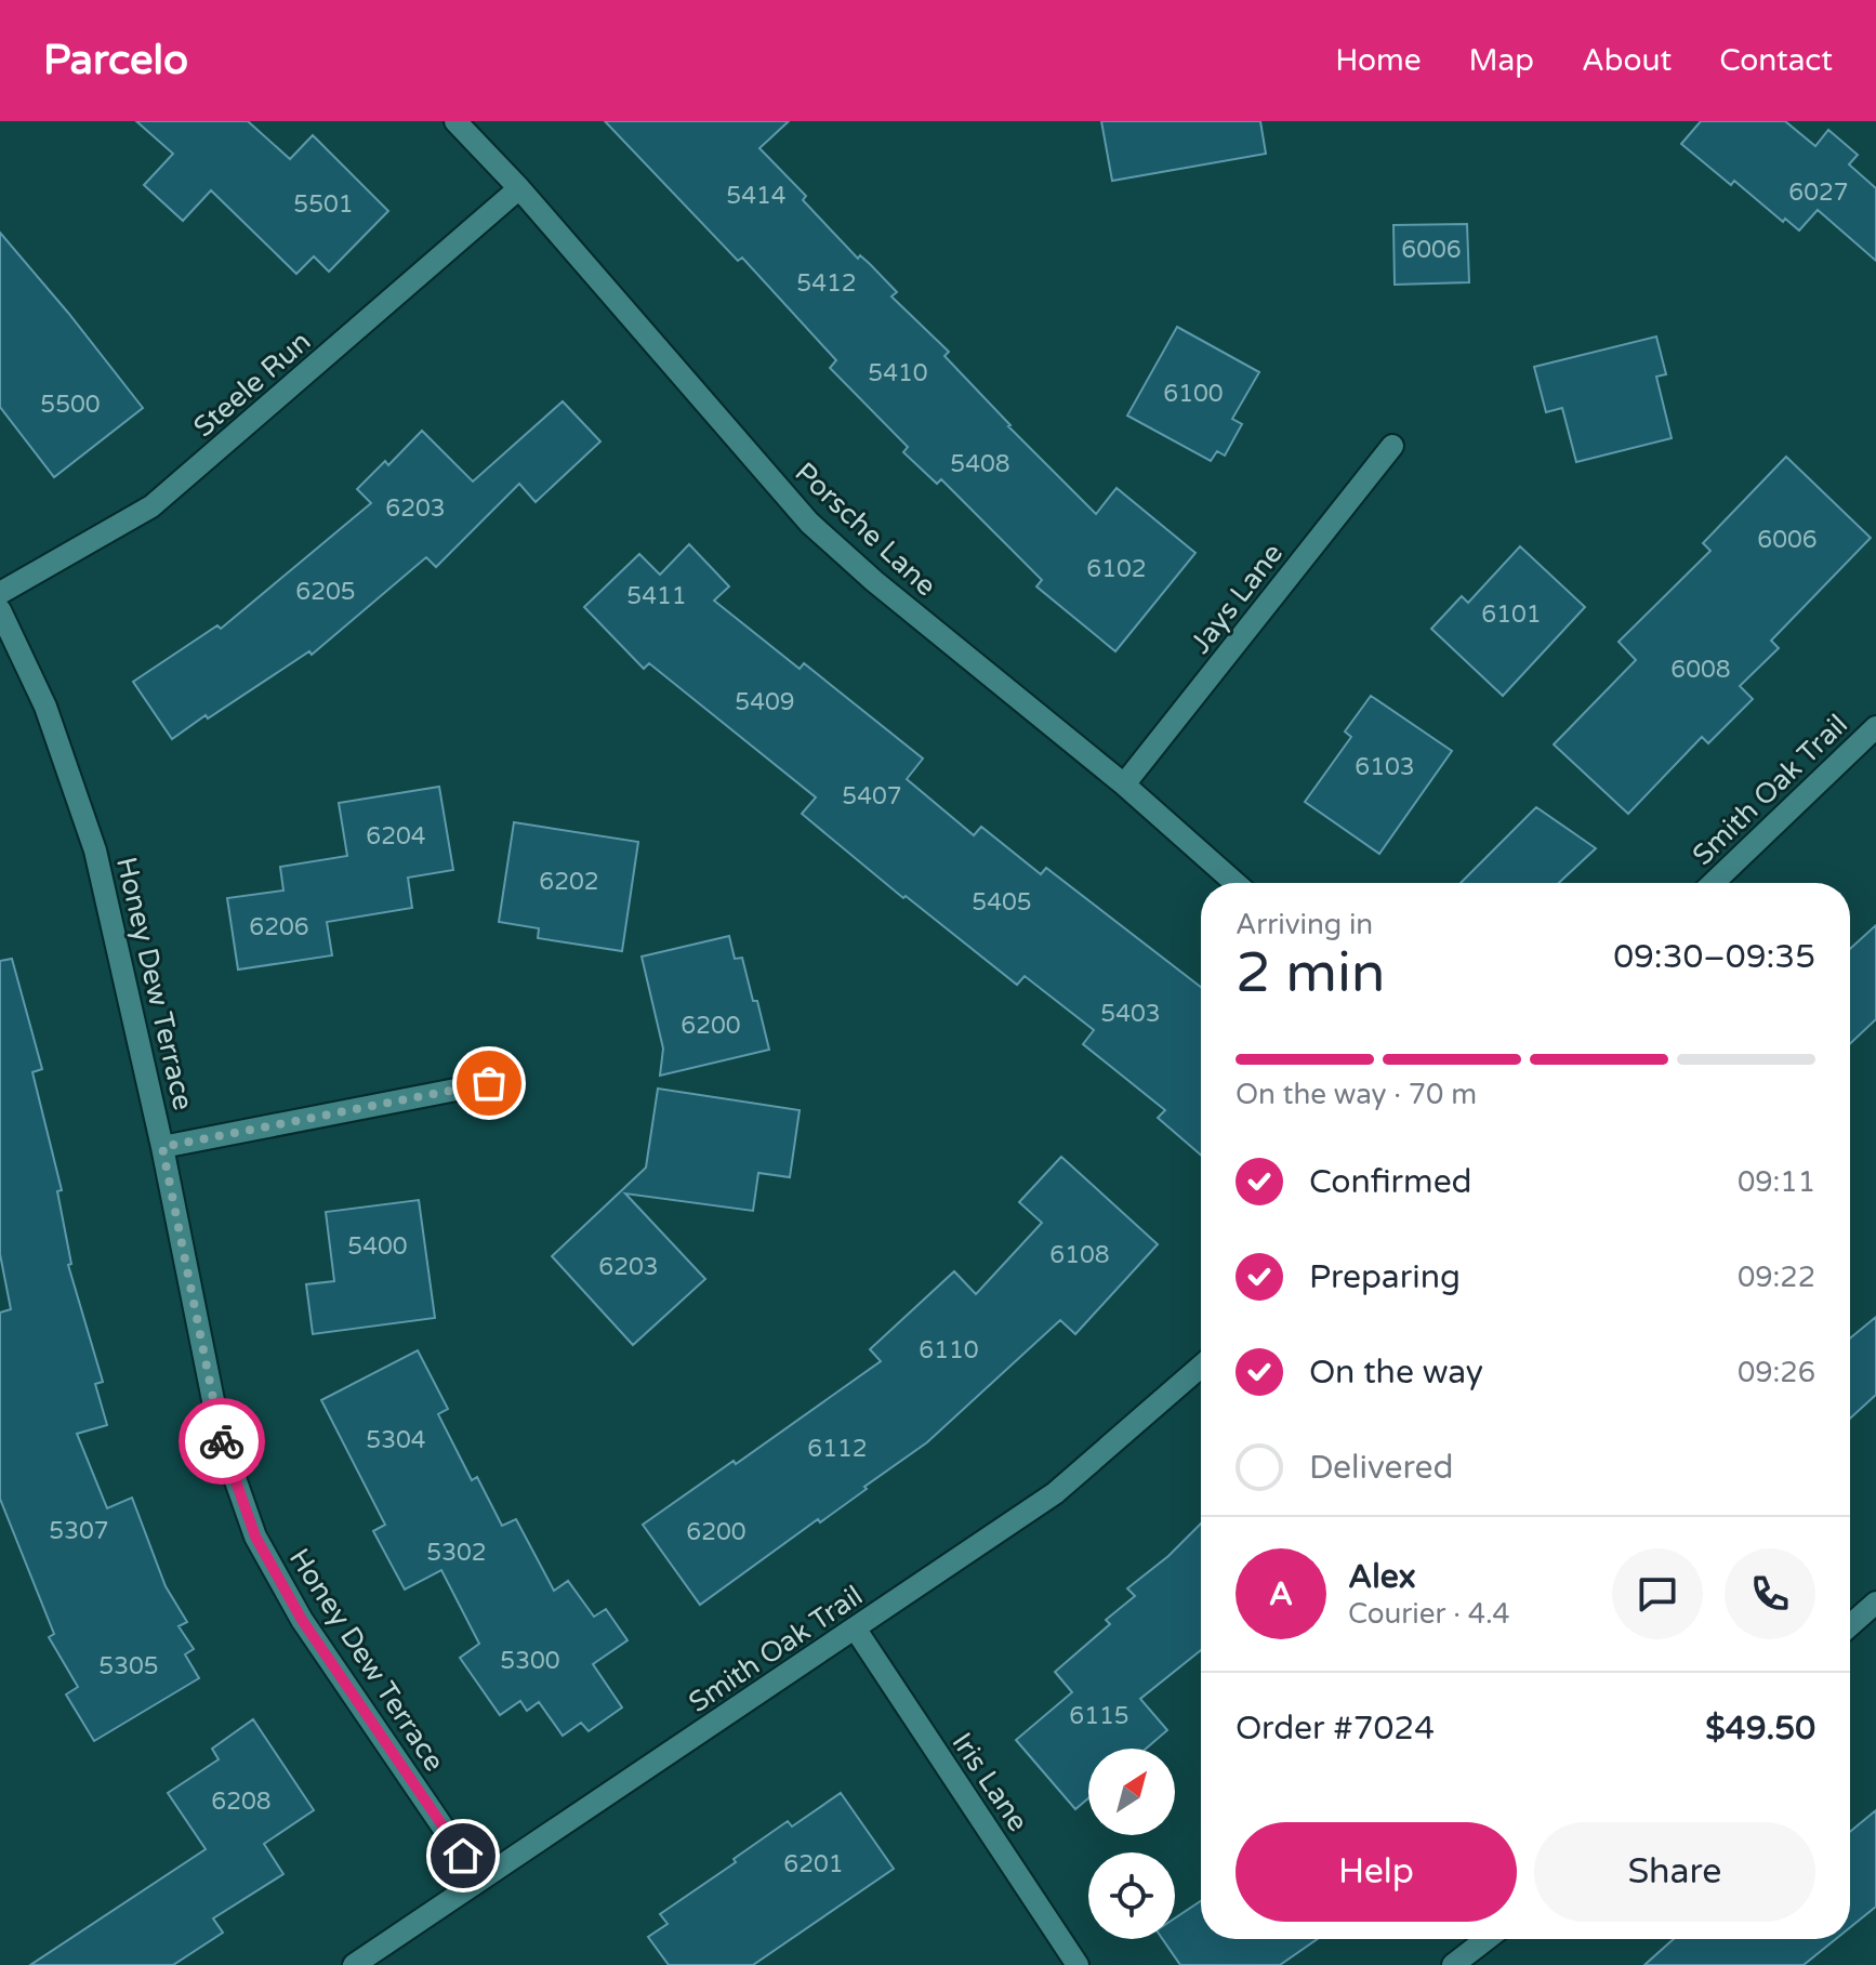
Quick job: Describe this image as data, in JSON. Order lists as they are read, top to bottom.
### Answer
{
  "streets": {
    "street": [
      "Steele Run",
      "Porsche Lane",
      "Jays Lane",
      "Smith Oak Trail",
      "Honey Dew Terrace",
      "Iris Lane"
    ]
  },
  "crossings": [
    ["Steele Run", "Porsche Lane"],
    ["Porsche Lane", "Jays Lane"],
    ["Smith Oak Trail", "Honey Dew Terrace"],
    ["Smith Oak Trail", "Iris Lane"]
  ],
  "house_numbers": [
    "6027",
    "5414",
    "5501",
    "6006",
    "5412",
    "5410",
    "6100",
    "5500",
    "5408",
    "6203",
    "6006",
    "6102",
    "6205",
    "5411",
    "6101",
    "6008",
    "5409",
    "6103",
    "5407",
    "6204",
    "6202",
    "5405",
    "6206",
    "5403",
    "6200",
    "5400",
    "6108",
    "6203",
    "6110",
    "5304",
    "6112",
    "5307",
    "6200",
    "5302",
    "5300",
    "5305",
    "6115",
    "6208",
    "6201"
  ],
  "north": "top right",
  "page": {
    "header": "Parcelo",
    "nav": [
      "Home",
      "Map",
      "About",
      "Contact"
    ],
    "heading": ["2 min", "Arriving in", "09:30–09:35"],
    "panel": [
      "Alex",
      "Courier · 4.4",
      "Order #7024",
      "$49.50"
    ],
    "bar": "On the way · 70 m",
    "list": [
      ["Confirmed", "09:11"],
      ["Preparing", "09:22"],
      ["On the way", "09:26"],
      "Delivered"
    ],
    "round": "A",
    "buttons": ["Help", "Share"]
  }
}
